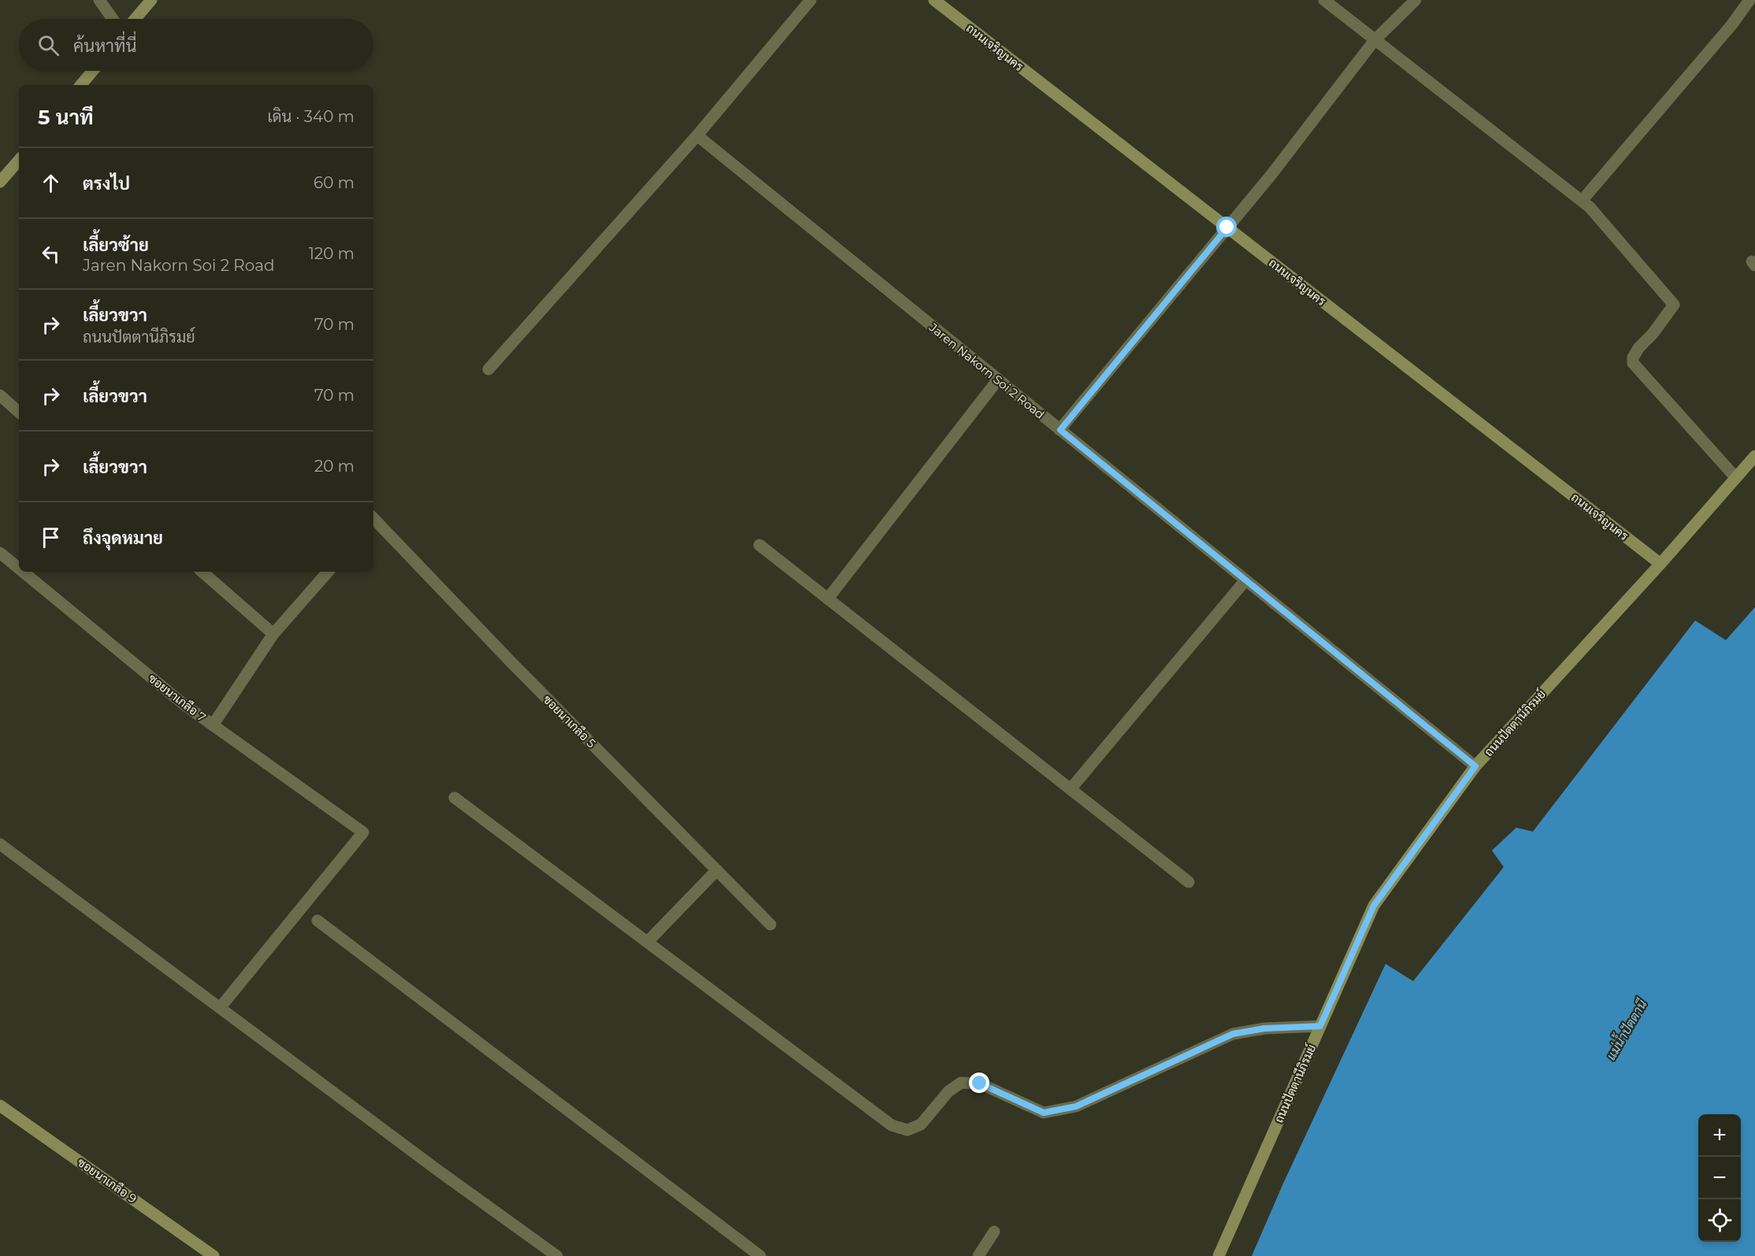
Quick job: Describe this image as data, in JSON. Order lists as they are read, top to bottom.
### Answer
{
  "streets": {
    "street": [
      "ถนนเจริญนคร",
      "Jaren Nakorn Soi 2 Road",
      "ซอยนาเกลือ 7",
      "ซอยนาเกลือ 5",
      "ถนนปัตตานีภิรมย์",
      "ซอยนาเกลือ 9"
    ]
  },
  "crossings": [
    ["ถนนเจริญนคร", "ถนนปัตตานีภิรมย์"],
    ["Jaren Nakorn Soi 2 Road", "ถนนปัตตานีภิรมย์"]
  ],
  "water": ["แม่น้ำปัตตานี"],
  "page": {
    "search": "ค้นหาที่นี่",
    "heading": ["5 นาที", "เดิน · 340 m"],
    "list": [
      ["ตรงไป", "60 m"],
      ["เลี้ยวซ้าย", "Jaren Nakorn Soi 2 Road", "120 m"],
      ["เลี้ยวขวา", "ถนนปัตตานีภิรมย์", "70 m"],
      ["เลี้ยวขวา", "70 m"],
      ["เลี้ยวขวา", "20 m"],
      "ถึงจุดหมาย"
    ],
    "map_buttons": ["+", "−"]
  }
}
